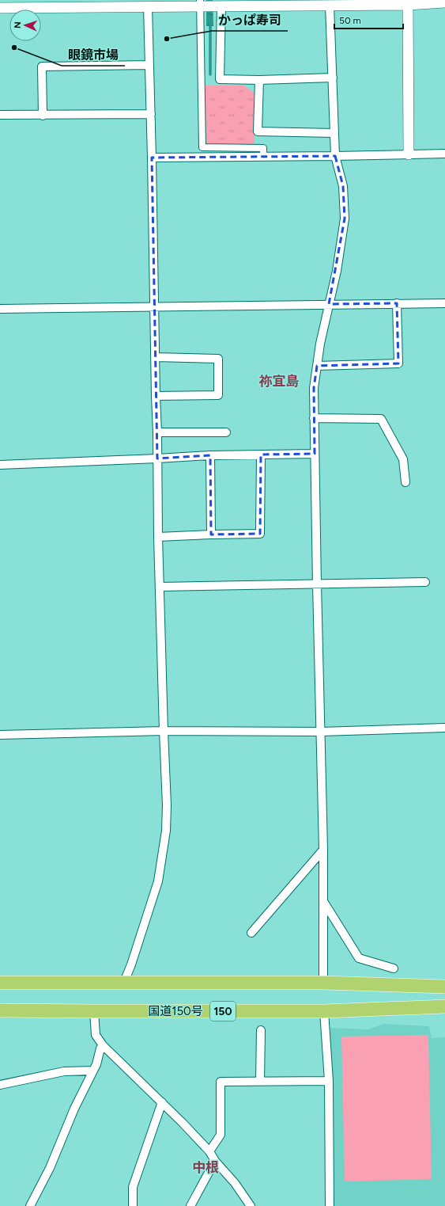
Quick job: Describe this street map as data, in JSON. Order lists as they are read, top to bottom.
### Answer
{
  "streets": {
    "highway": ["国道150号", "150"]
  },
  "districts": ["祢宜島", "中根"],
  "places": ["かっぱ寿司", "眼鏡市場"],
  "scale_bar": "50 m",
  "north": "left"
}
